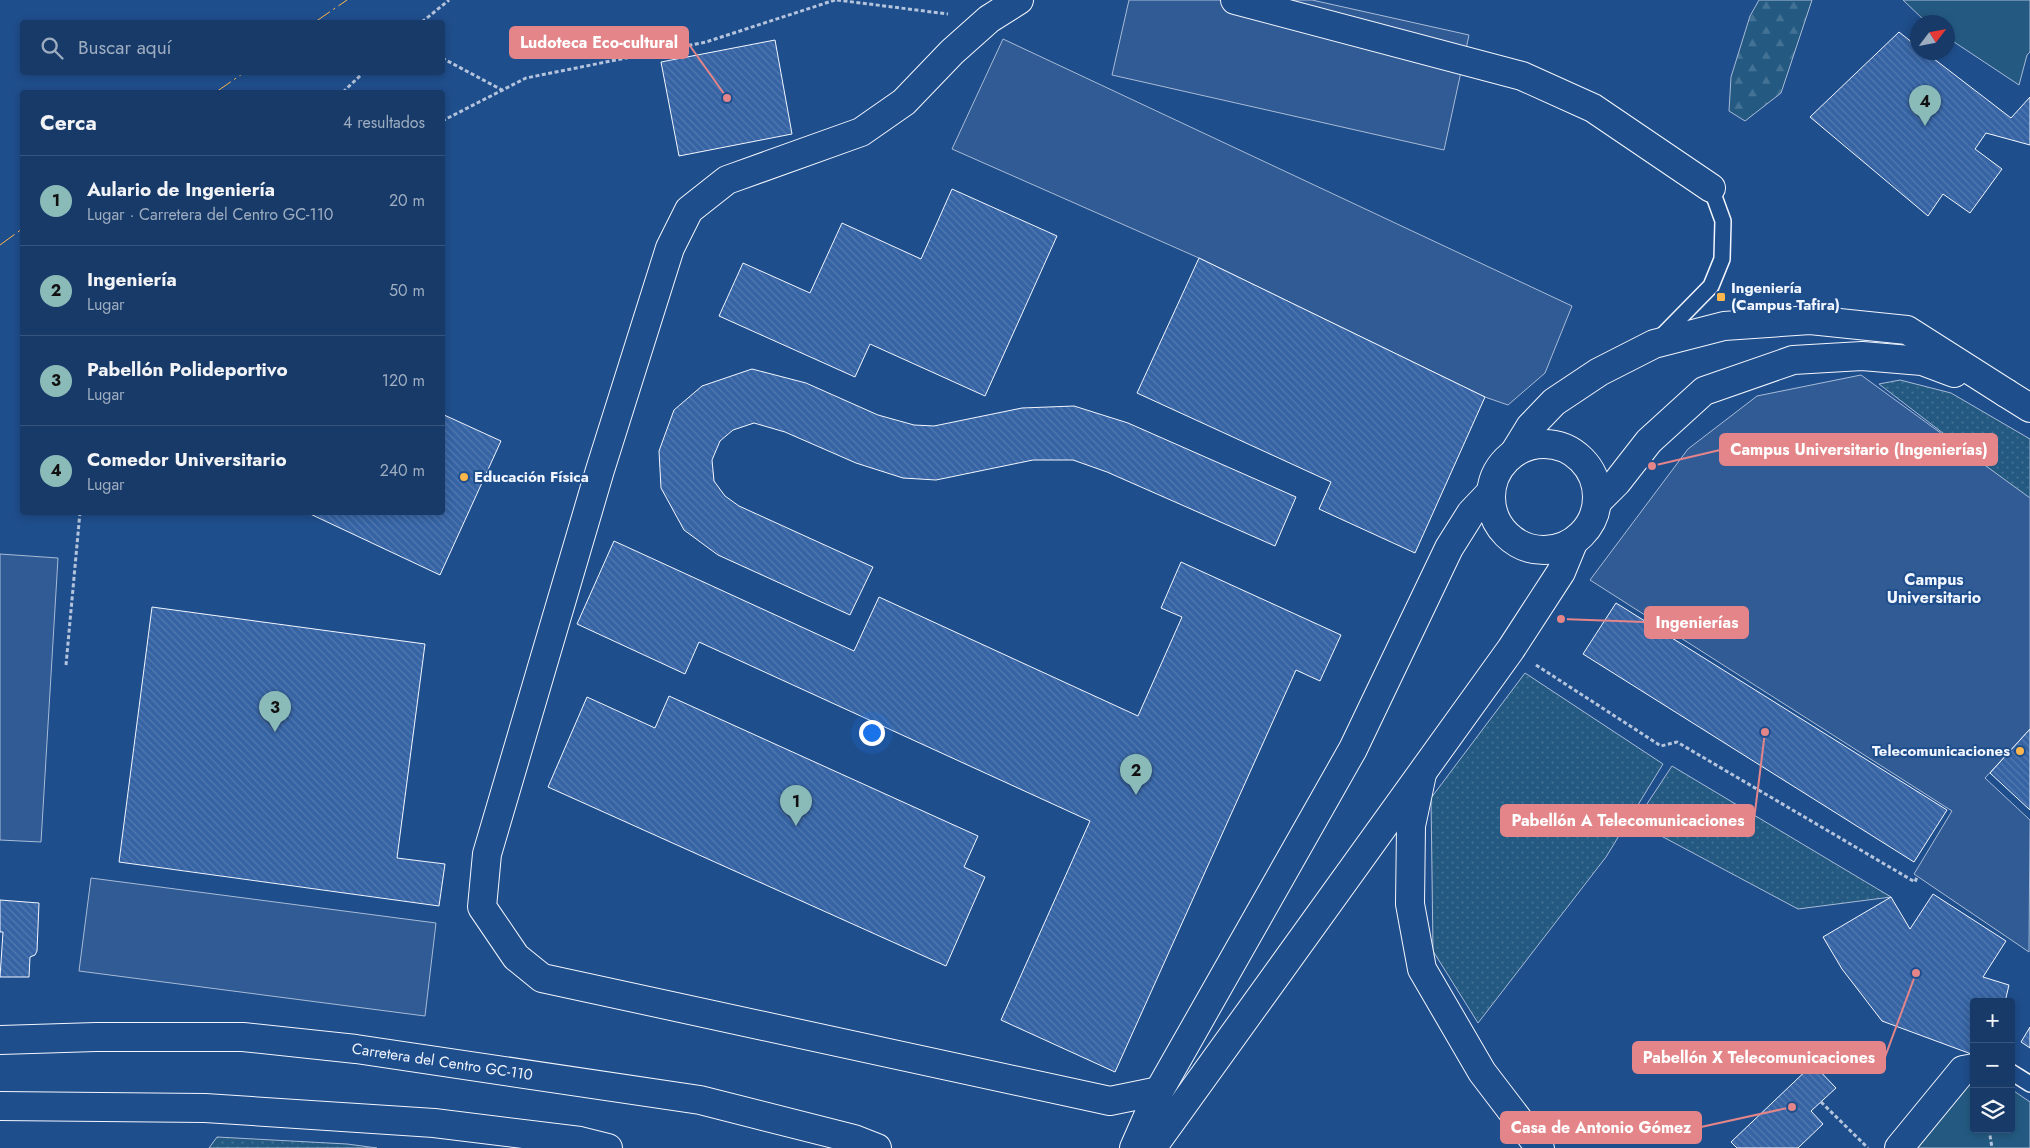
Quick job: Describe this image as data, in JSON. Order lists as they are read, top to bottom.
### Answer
{
  "streets": {
    "street": ["Carretera del Centro GC-110"]
  },
  "districts": ["Campus Universitario"],
  "places": {
    "other": [
      "Ludoteca Eco-cultural",
      "Campus Universitario (Ingenierías)",
      "Educación Física",
      "Ingenierías",
      "Pabellón A Telecomunicaciones",
      "Telecomunicaciones",
      "Pabellón X Telecomunicaciones",
      "Casa de Antonio Gómez"
    ],
    "transit": ["Ingeniería (Campus Tafira)"]
  },
  "north": "top right",
  "page": {
    "search": "Buscar aquí",
    "pins": [
      "4",
      "3",
      "2",
      "1"
    ],
    "heading": ["Cerca", "4 resultados"],
    "list": [
      {
        "mark": "1",
        "name": "Aulario de Ingeniería",
        "note": "Lugar · Carretera del Centro GC-110",
        "value": "20 m"
      },
      {
        "mark": "2",
        "name": "Ingeniería",
        "note": "Lugar",
        "value": "50 m"
      },
      {
        "mark": "3",
        "name": "Pabellón Polideportivo",
        "note": "Lugar",
        "value": "120 m"
      },
      {
        "mark": "4",
        "name": "Comedor Universitario",
        "note": "Lugar",
        "value": "240 m"
      }
    ],
    "map_buttons": ["+", "−"]
  }
}
